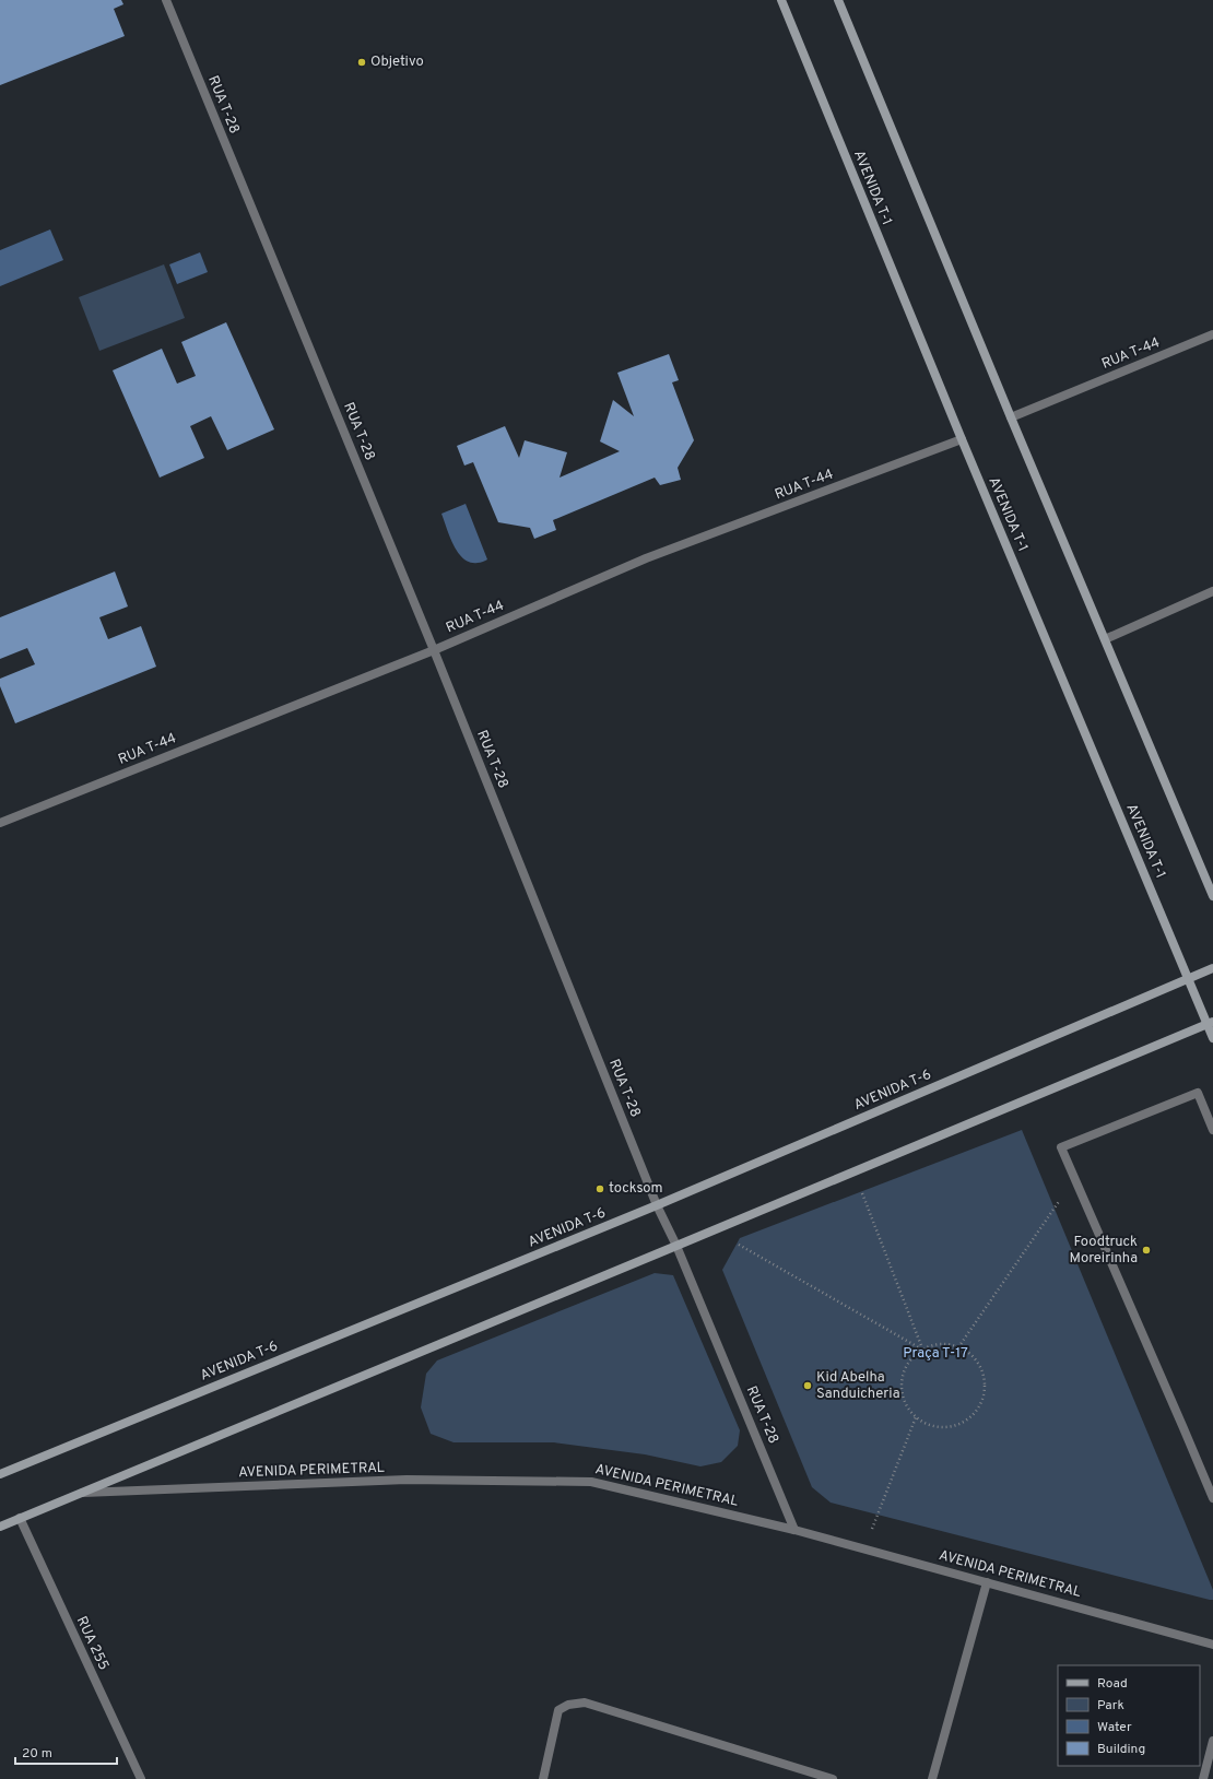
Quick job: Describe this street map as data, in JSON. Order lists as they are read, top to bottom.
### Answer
{
  "streets": {
    "main road": ["AVENIDA T-1", "AVENIDA T-6", "AVENIDA PERIMETRAL"],
    "street": ["RUA T-28", "RUA T-44", "RUA 255"]
  },
  "crossings": [
    ["RUA T-28", "RUA T-44"],
    ["RUA T-28", "AVENIDA T-6"],
    ["RUA T-28", "AVENIDA PERIMETRAL"],
    ["AVENIDA T-1", "RUA T-44"],
    ["AVENIDA T-1", "AVENIDA T-6"],
    ["AVENIDA PERIMETRAL", "RUA 255"]
  ],
  "parks": ["Praça T-17"],
  "places": [
    "Objetivo",
    "tocksom",
    "Foodtruck Moreirinha",
    "Kid Abelha Sanduicheria"
  ],
  "legend": [
    "Road",
    "Park",
    "Water",
    "Building"
  ],
  "scale_bar": "20 m"
}
